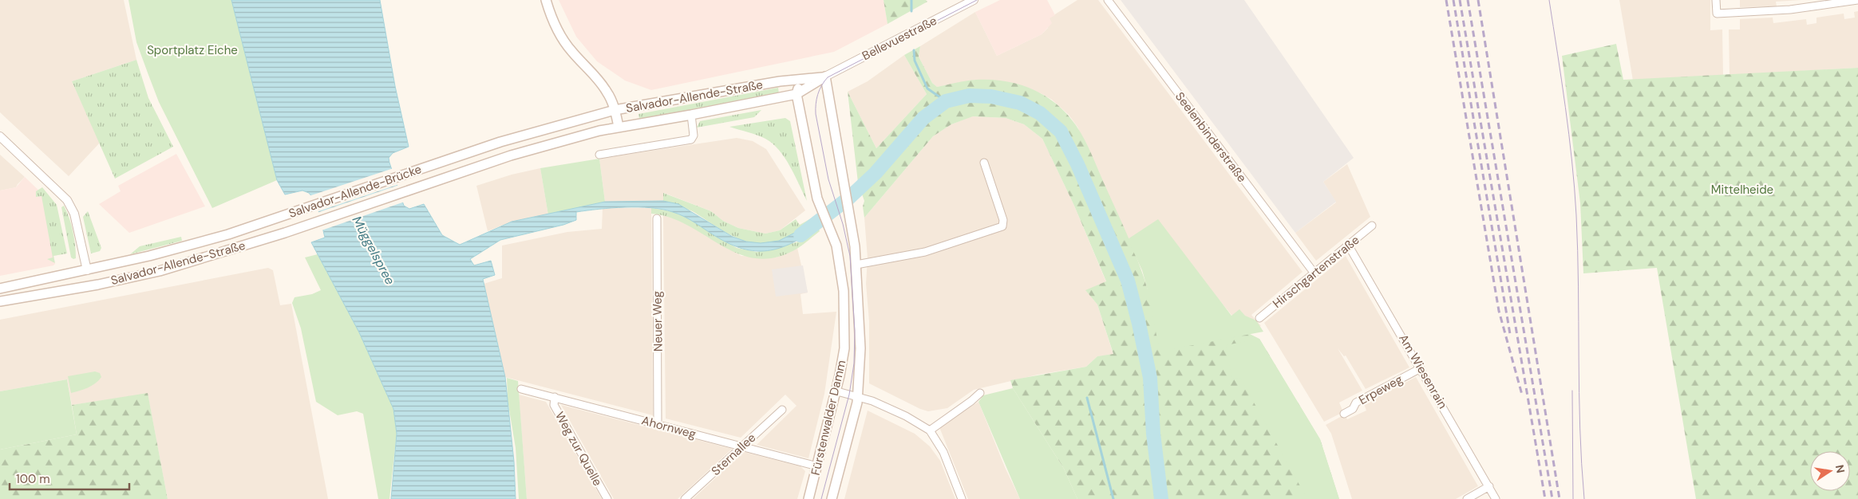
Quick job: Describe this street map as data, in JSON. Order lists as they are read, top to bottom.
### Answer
{
  "streets": {
    "main road": ["Salvador-Allende-Straße", "Salvador-Allende-Brücke", "Fürstenwalder Damm"],
    "street": [
      "Bellevuestraße",
      "Seelenbinderstraße",
      "Hirschgartenstraße",
      "Neuer Weg",
      "Am Wiesenrain",
      "Erpeweg",
      "Ahornweg",
      "Weg zur Quelle",
      "Sternallee"
    ]
  },
  "crossings": [
    ["Bellevuestraße", "Salvador-Allende-Straße"],
    ["Bellevuestraße", "Fürstenwalder Damm"],
    ["Salvador-Allende-Straße", "Salvador-Allende-Brücke"],
    ["Salvador-Allende-Straße", "Fürstenwalder Damm"],
    ["Seelenbinderstraße", "Hirschgartenstraße"],
    ["Hirschgartenstraße", "Am Wiesenrain"],
    ["Neuer Weg", "Ahornweg"],
    ["Am Wiesenrain", "Erpeweg"],
    ["Fürstenwalder Damm", "Ahornweg"],
    ["Ahornweg", "Weg zur Quelle"],
    ["Ahornweg", "Sternallee"]
  ],
  "water": ["Müggelspree"],
  "parks": ["Sportplatz Eiche", "Mittelheide"],
  "scale_bar": "100 m",
  "north": "right"
}
